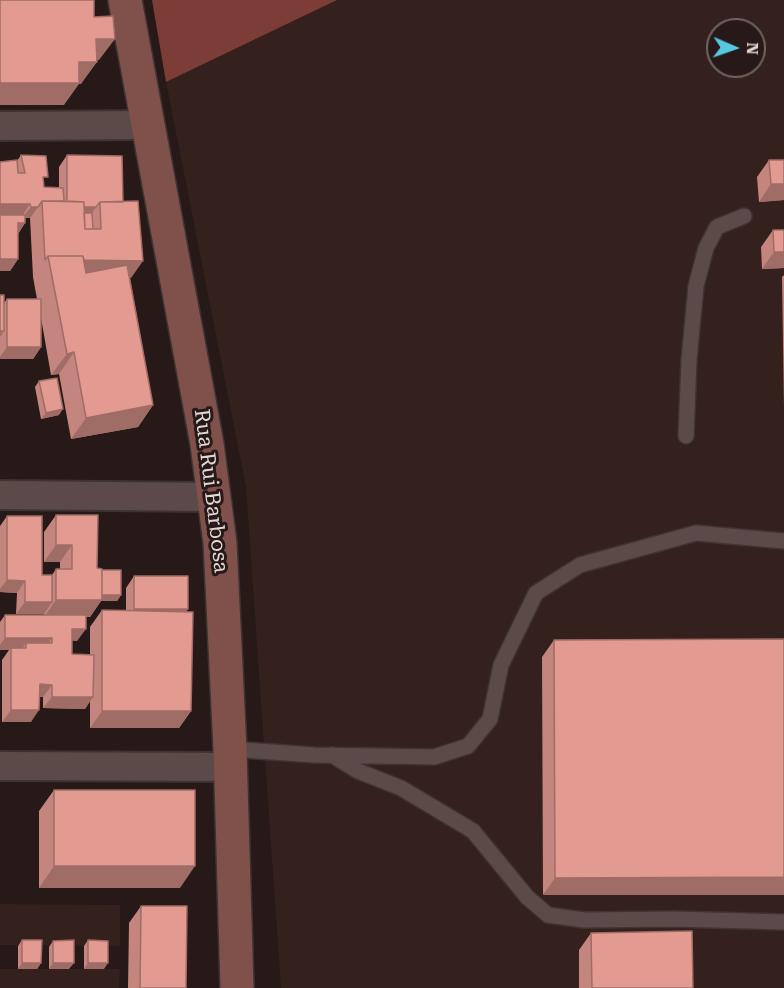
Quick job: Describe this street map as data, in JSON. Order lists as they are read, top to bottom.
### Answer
{
  "streets": {
    "street": ["Rua Rui Barbosa"]
  },
  "north": "right"
}
